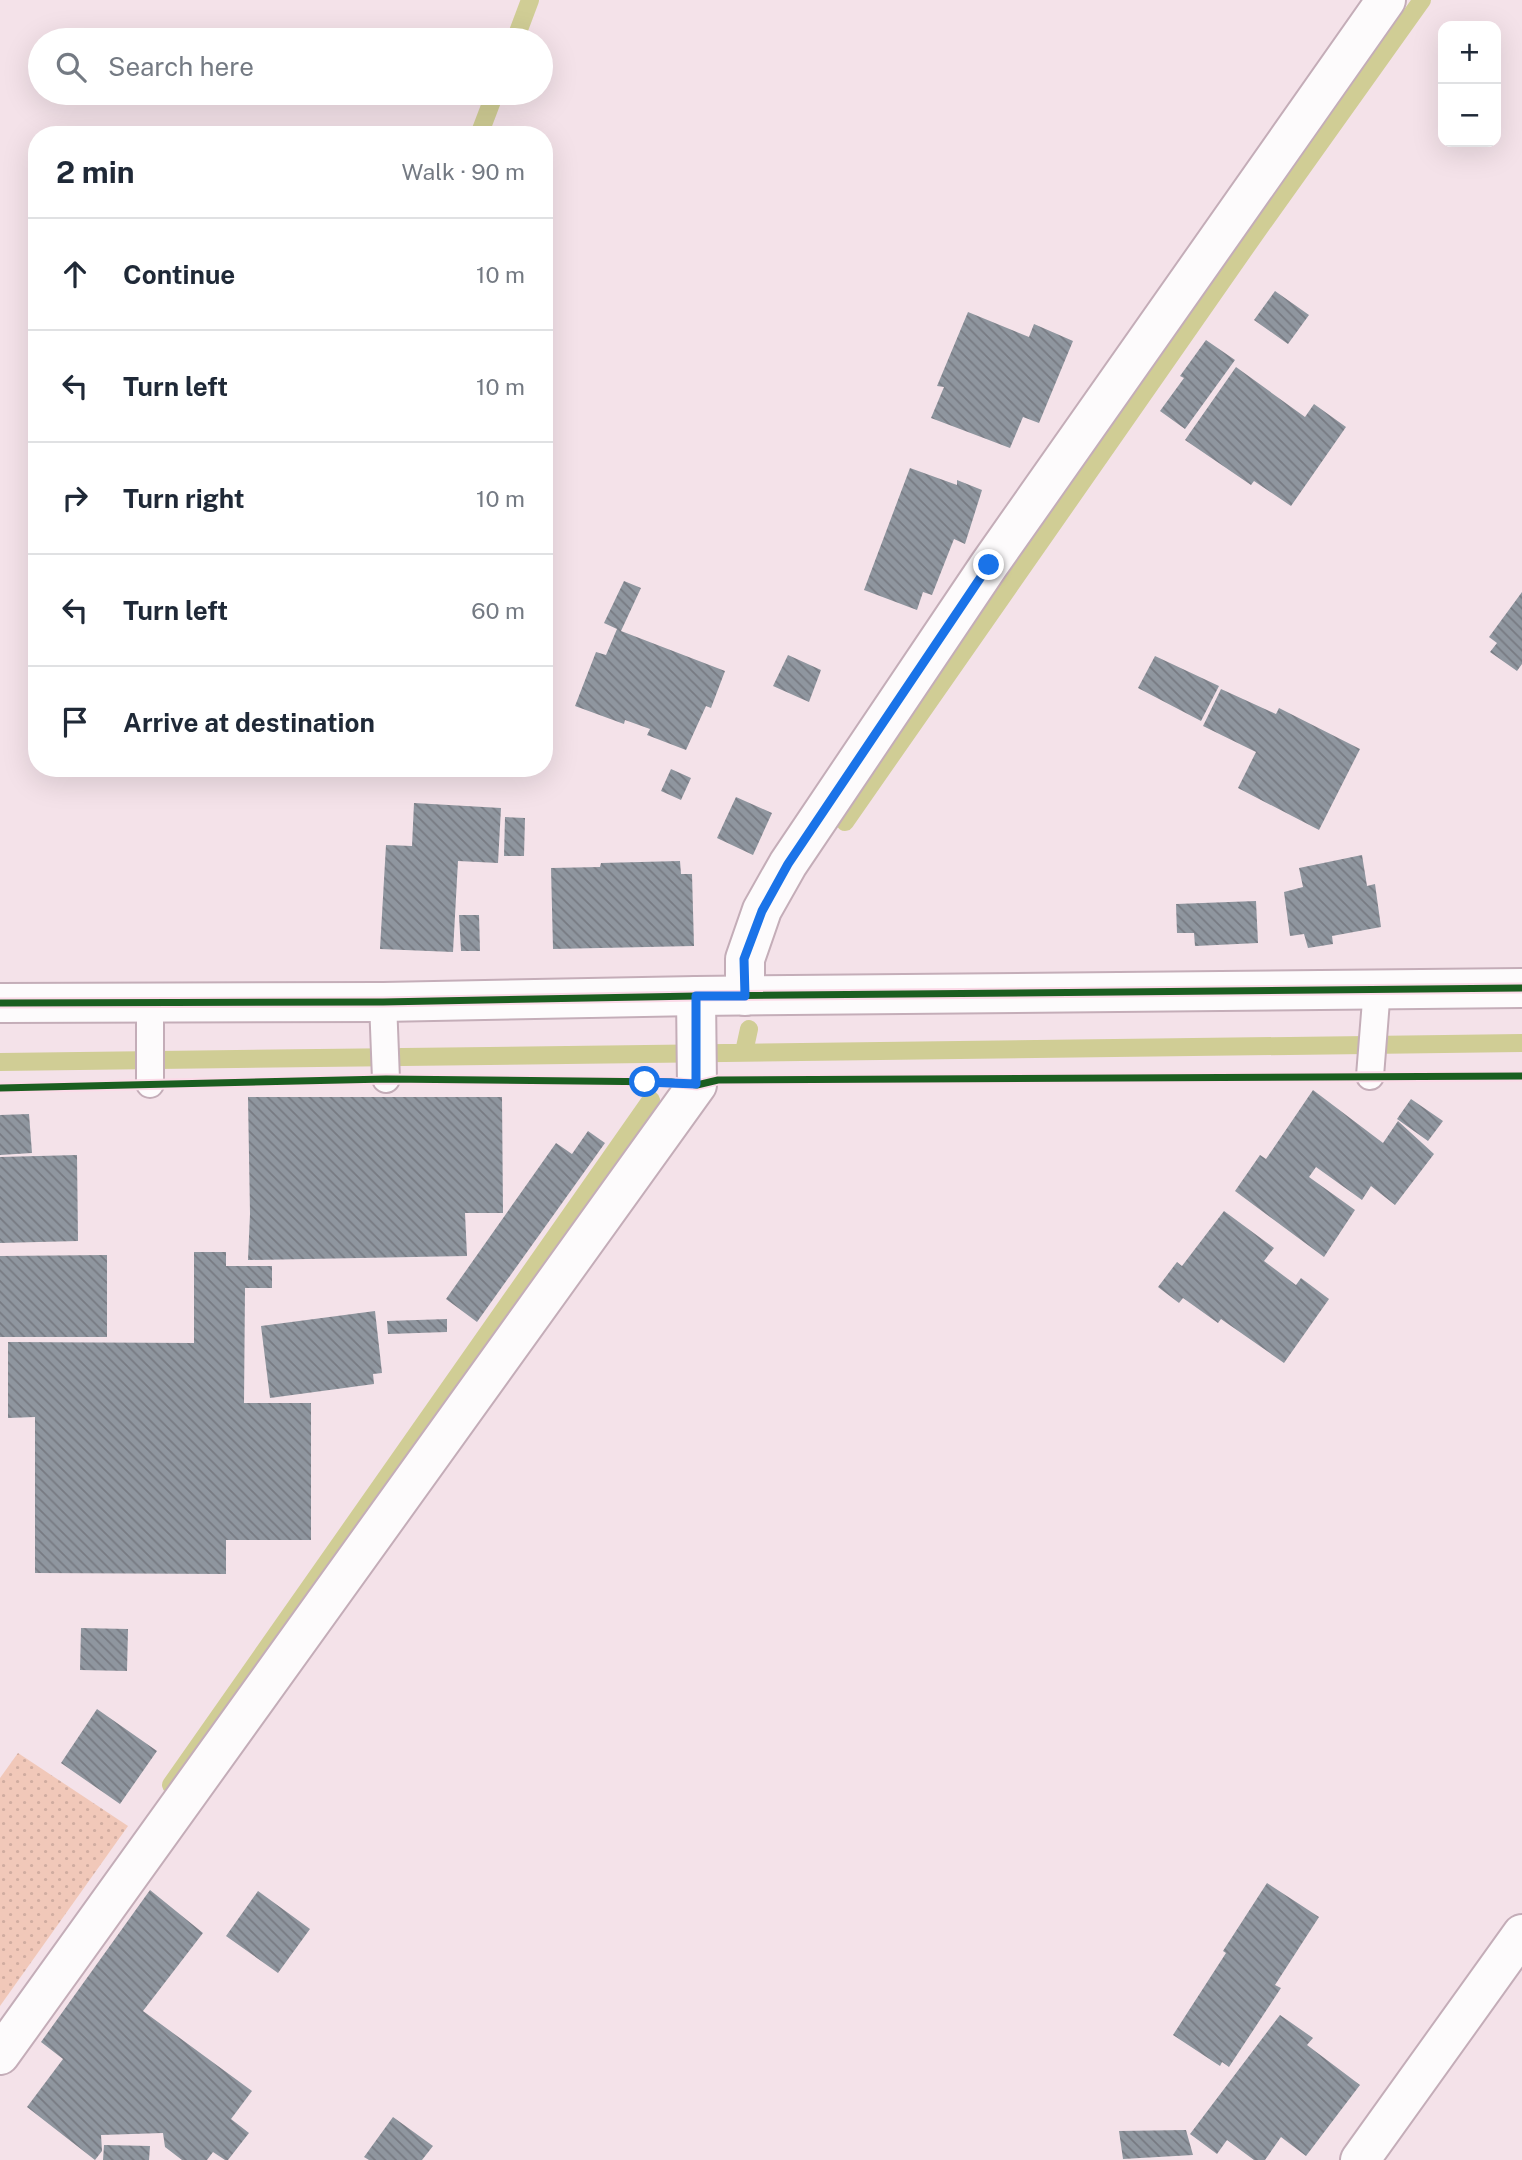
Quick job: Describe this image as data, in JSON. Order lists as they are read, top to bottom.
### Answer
{
  "page": {
    "map_buttons": ["+", "−"],
    "search": "Search here",
    "heading": ["2 min", "Walk · 90 m"],
    "list": [
      ["Continue", "10 m"],
      ["Turn left", "10 m"],
      ["Turn right", "10 m"],
      ["Turn left", "60 m"],
      "Arrive at destination"
    ]
  }
}
